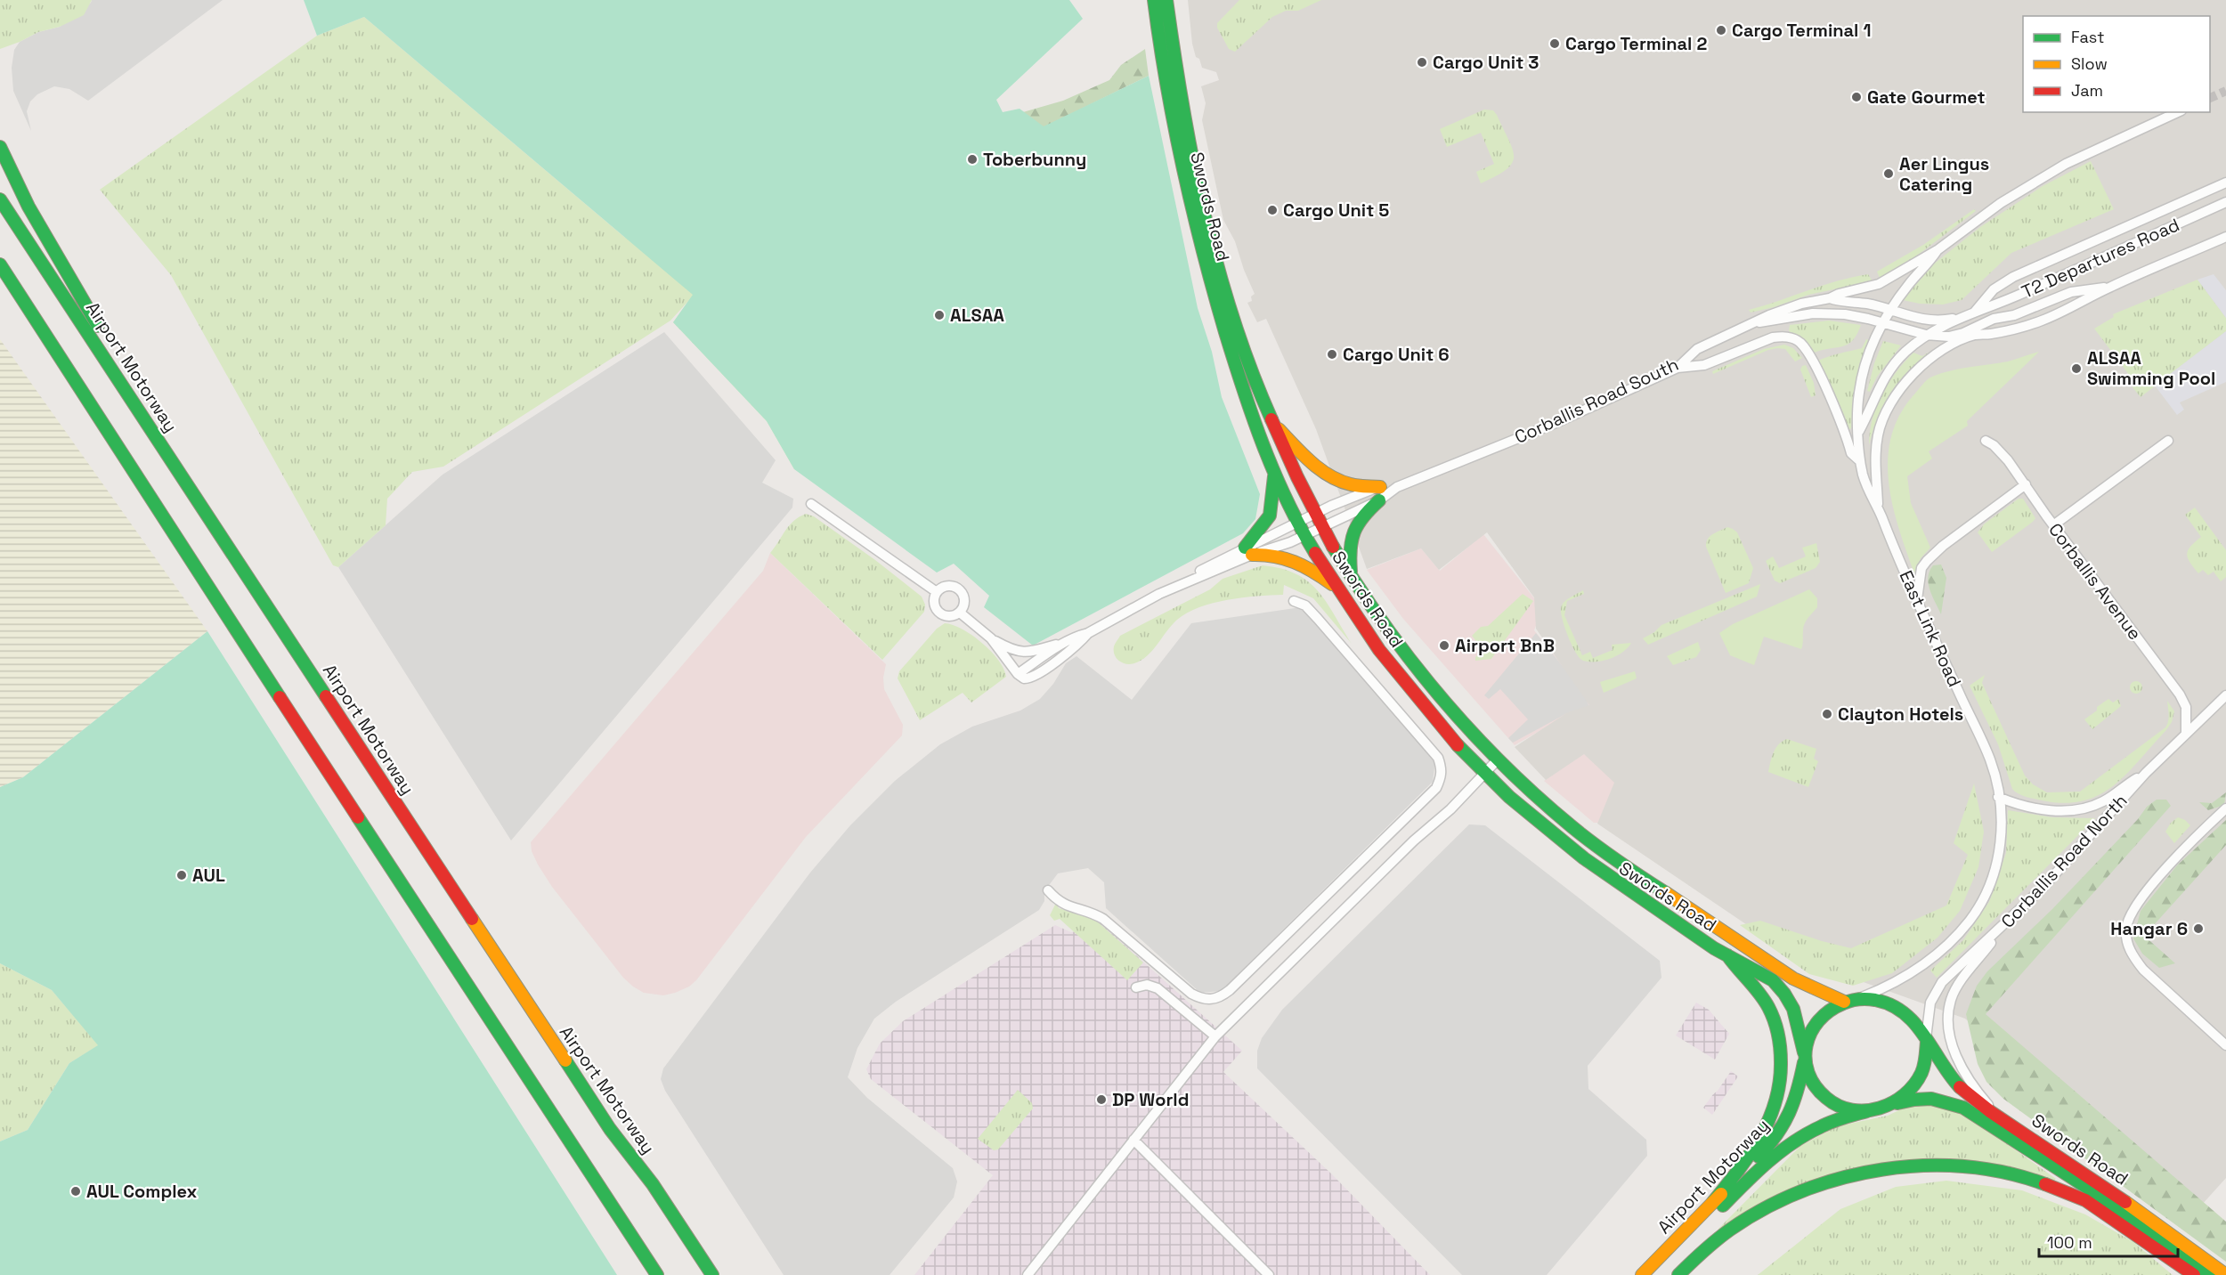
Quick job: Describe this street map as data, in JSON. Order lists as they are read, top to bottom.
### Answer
{
  "streets": {
    "main road": ["Swords Road", "Airport Motorway"],
    "street": [
      "T2 Departures Road",
      "Corballis Road South",
      "Corballis Avenue",
      "East Link Road",
      "Corballis Road North"
    ]
  },
  "crossings": [
    ["Swords Road", "Airport Motorway"],
    ["Swords Road", "Corballis Road South"],
    ["Swords Road", "East Link Road"],
    ["Swords Road", "Corballis Road North"],
    ["Airport Motorway", "East Link Road"],
    ["Airport Motorway", "Corballis Road North"],
    ["Corballis Road South", "East Link Road"],
    ["Corballis Avenue", "Corballis Road North"],
    ["East Link Road", "Corballis Road North"]
  ],
  "places": [
    "Cargo Terminal 1",
    "Cargo Terminal 2",
    "Cargo Unit 3",
    "Gate Gourmet",
    "Toberbunny",
    "Aer Lingus Catering",
    "Cargo Unit 5",
    "ALSAA",
    "Cargo Unit 6",
    "ALSAA Swimming Pool",
    "Airport BnB",
    "Clayton Hotels",
    "AUL",
    "Hangar 6",
    "DP World",
    "AUL Complex"
  ],
  "legend": ["Fast", "Slow", "Jam"],
  "scale_bar": "100 m"
}
